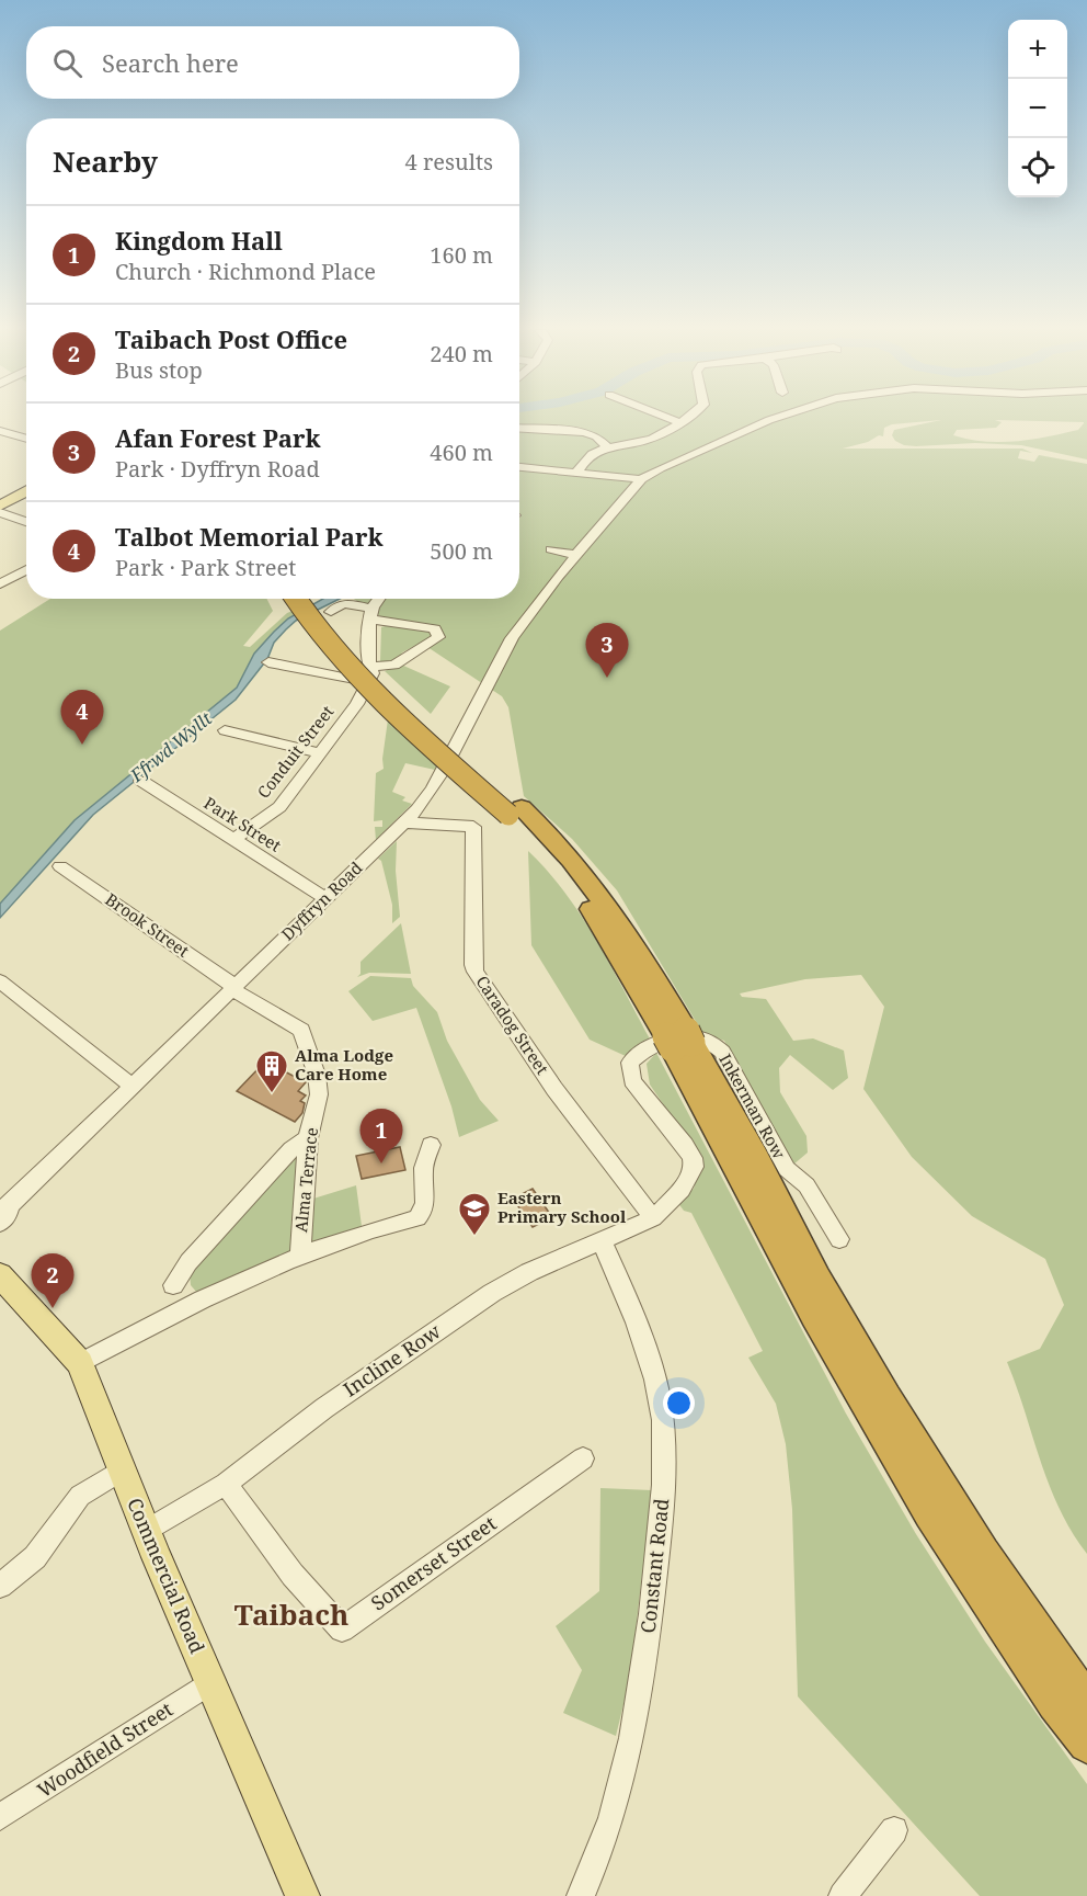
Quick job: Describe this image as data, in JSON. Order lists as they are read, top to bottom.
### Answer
{
  "streets": {
    "main road": ["Commercial Road"],
    "street": [
      "Conduit Street",
      "Park Street",
      "Dyffryn Road",
      "Brook Street",
      "Caradog Street",
      "Inkerman Row",
      "Alma Terrace",
      "Incline Row",
      "Somerset Street",
      "Constant Road",
      "Woodfield Street"
    ]
  },
  "crossings": [
    ["Conduit Street", "Park Street"],
    ["Park Street", "Dyffryn Road"],
    ["Dyffryn Road", "Brook Street"],
    ["Dyffryn Road", "Caradog Street"],
    ["Dyffryn Road", "Alma Terrace"],
    ["Brook Street", "Alma Terrace"],
    ["Caradog Street", "Inkerman Row"],
    ["Caradog Street", "Incline Row"],
    ["Inkerman Row", "Incline Row"],
    ["Incline Row", "Somerset Street"],
    ["Incline Row", "Constant Road"],
    ["Incline Row", "Commercial Road"],
    ["Commercial Road", "Woodfield Street"]
  ],
  "districts": ["Taibach"],
  "water": ["Ffrwd Wyllt"],
  "places": {
    "building": ["Alma Lodge Care Home"],
    "school or university": ["Eastern Primary School"]
  },
  "page": {
    "map_buttons": ["+", "−"],
    "search": "Search here",
    "heading": ["Nearby", "4 results"],
    "list": [
      {
        "mark": "1",
        "name": "Kingdom Hall",
        "note": "Church · Richmond Place",
        "value": "160 m"
      },
      {
        "mark": "2",
        "name": "Taibach Post Office",
        "note": "Bus stop",
        "value": "240 m"
      },
      {
        "mark": "3",
        "name": "Afan Forest Park",
        "note": "Park · Dyffryn Road",
        "value": "460 m"
      },
      {
        "mark": "4",
        "name": "Talbot Memorial Park",
        "note": "Park · Park Street",
        "value": "500 m"
      }
    ],
    "pins": [
      "3",
      "4",
      "1",
      "2"
    ]
  }
}
